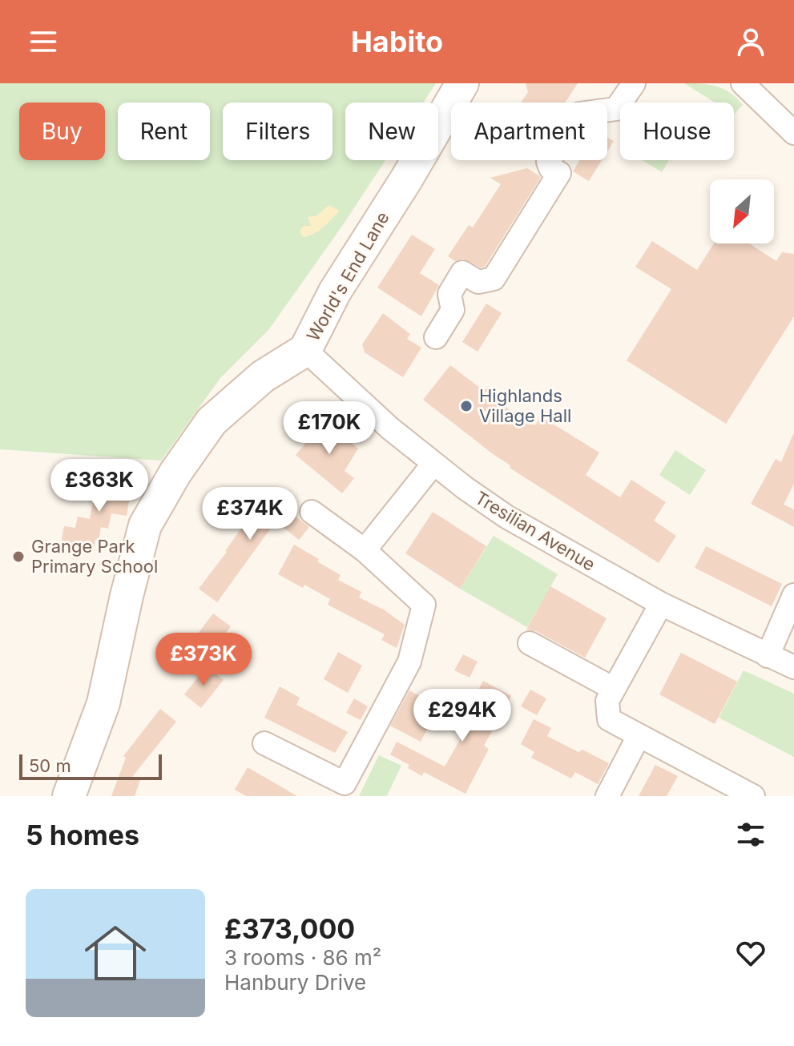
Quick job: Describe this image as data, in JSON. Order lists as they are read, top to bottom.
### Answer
{
  "streets": {
    "street": ["World's End Lane", "Tresilian Avenue"]
  },
  "crossings": [
    ["World's End Lane", "Tresilian Avenue"]
  ],
  "places": ["Highlands Village Hall", "Grange Park Primary School"],
  "scale_bar": "50 m",
  "north": "bottom left",
  "page": {
    "header": "Habito",
    "chip": [
      "Buy",
      "Rent",
      "Filters",
      "New",
      "Apartment",
      "House"
    ],
    "price": [
      "£170K",
      "£363K",
      "£374K",
      "£373K",
      "£294K"
    ],
    "scale": "50 m",
    "heading": "5 homes",
    "list": [
      {
        "name": "£373,000",
        "note": "3 rooms · 86 m² · Hanbury Drive"
      }
    ]
  }
}
